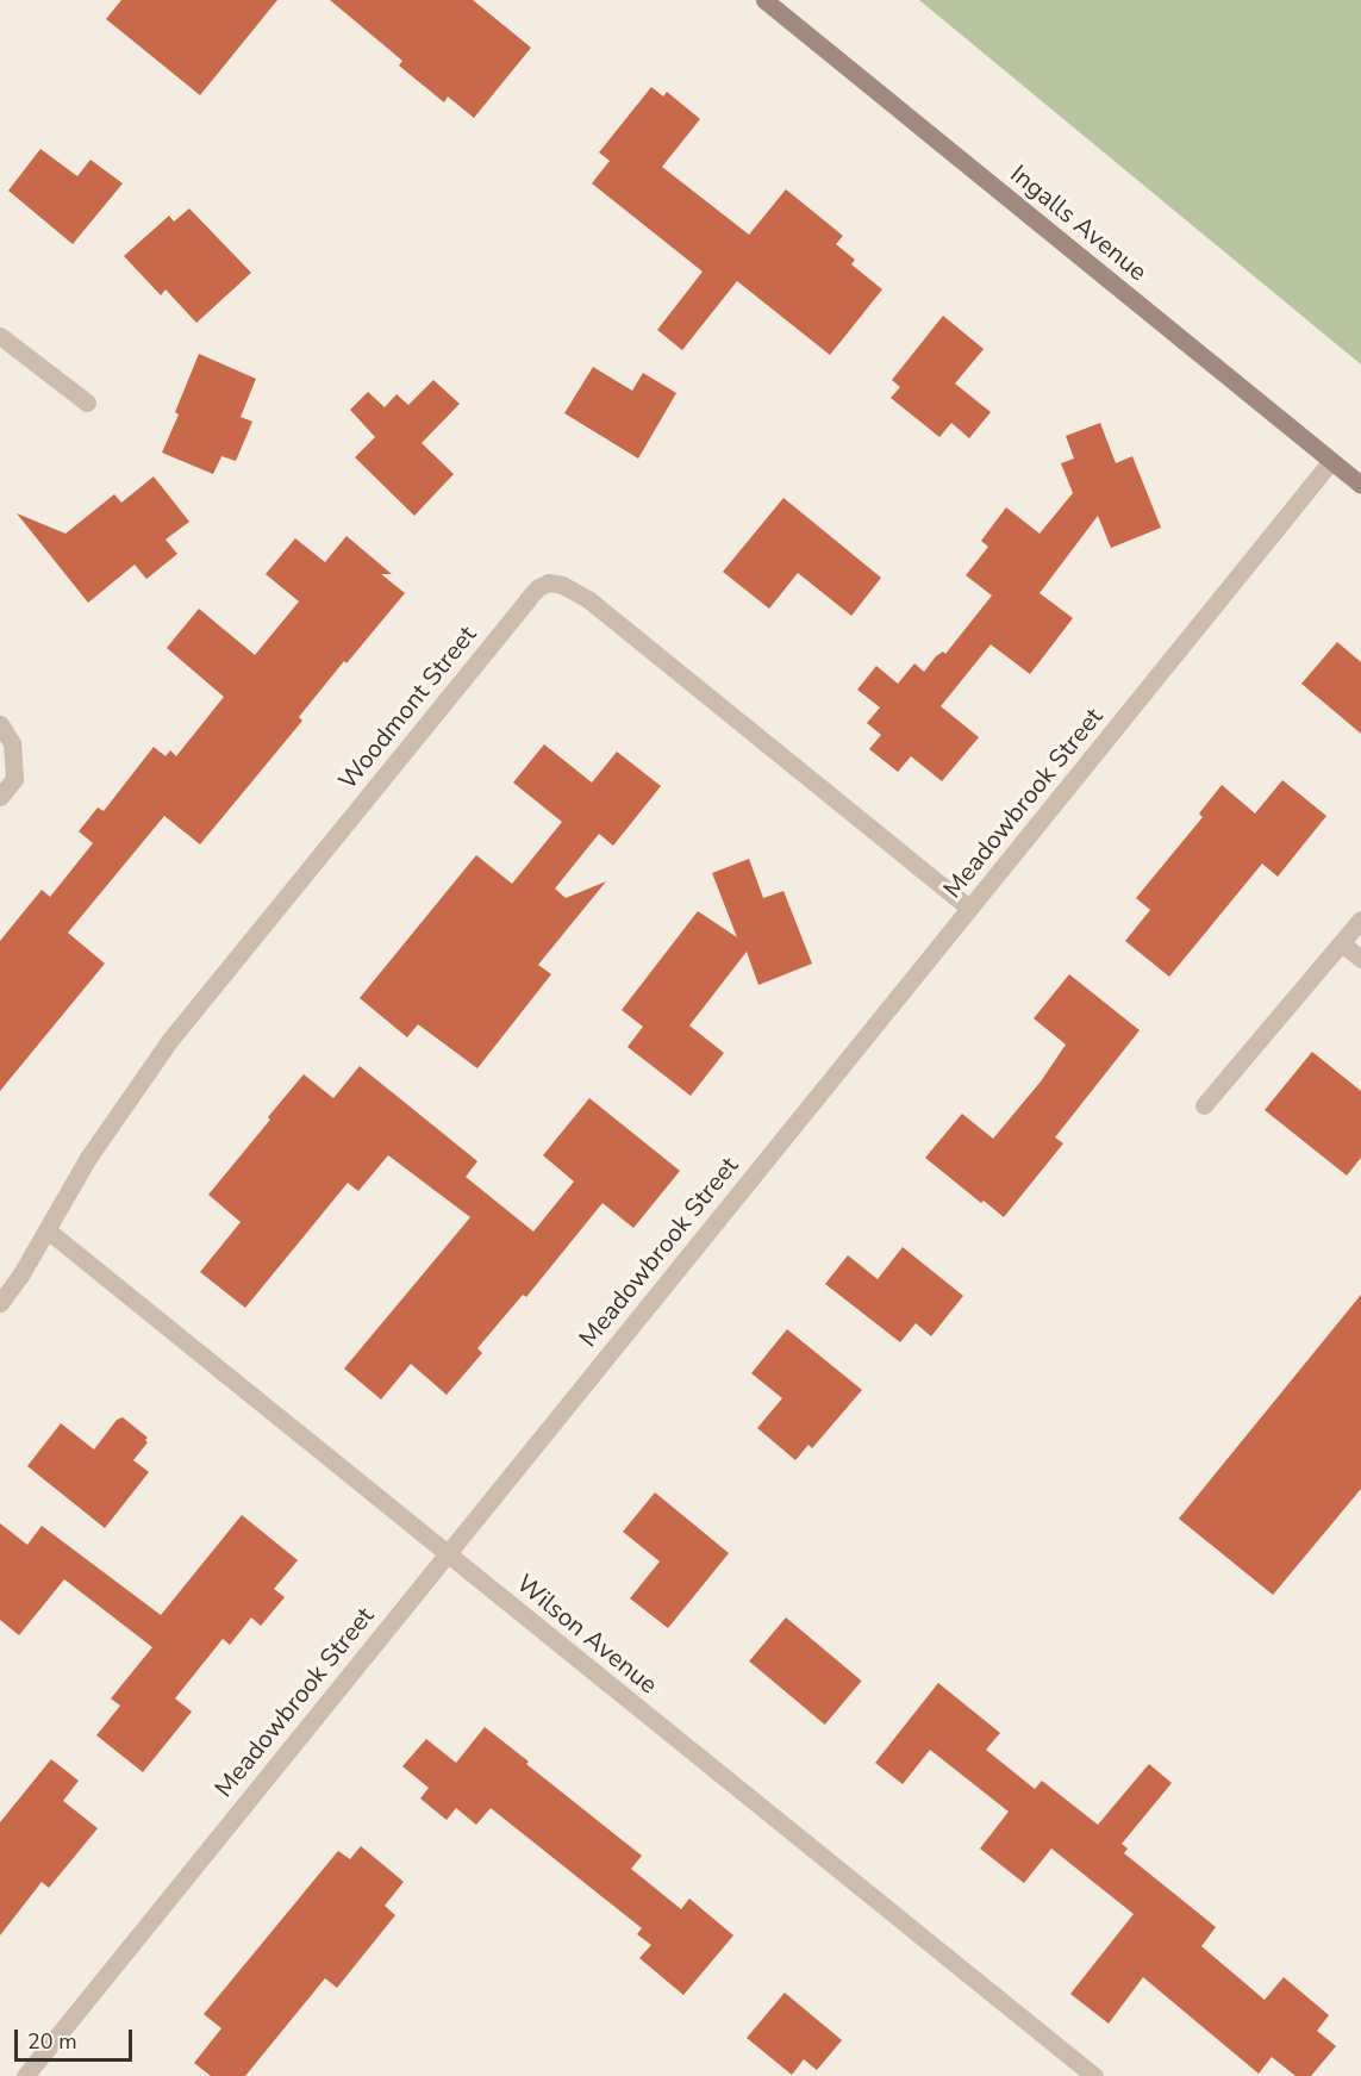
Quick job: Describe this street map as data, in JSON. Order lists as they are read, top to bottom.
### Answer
{
  "streets": {
    "main road": ["Ingalls Avenue"],
    "street": ["Woodmont Street", "Meadowbrook Street", "Wilson Avenue"]
  },
  "crossings": [
    ["Ingalls Avenue", "Meadowbrook Street"],
    ["Woodmont Street", "Meadowbrook Street"],
    ["Woodmont Street", "Wilson Avenue"],
    ["Meadowbrook Street", "Wilson Avenue"]
  ],
  "scale_bar": "20 m"
}
